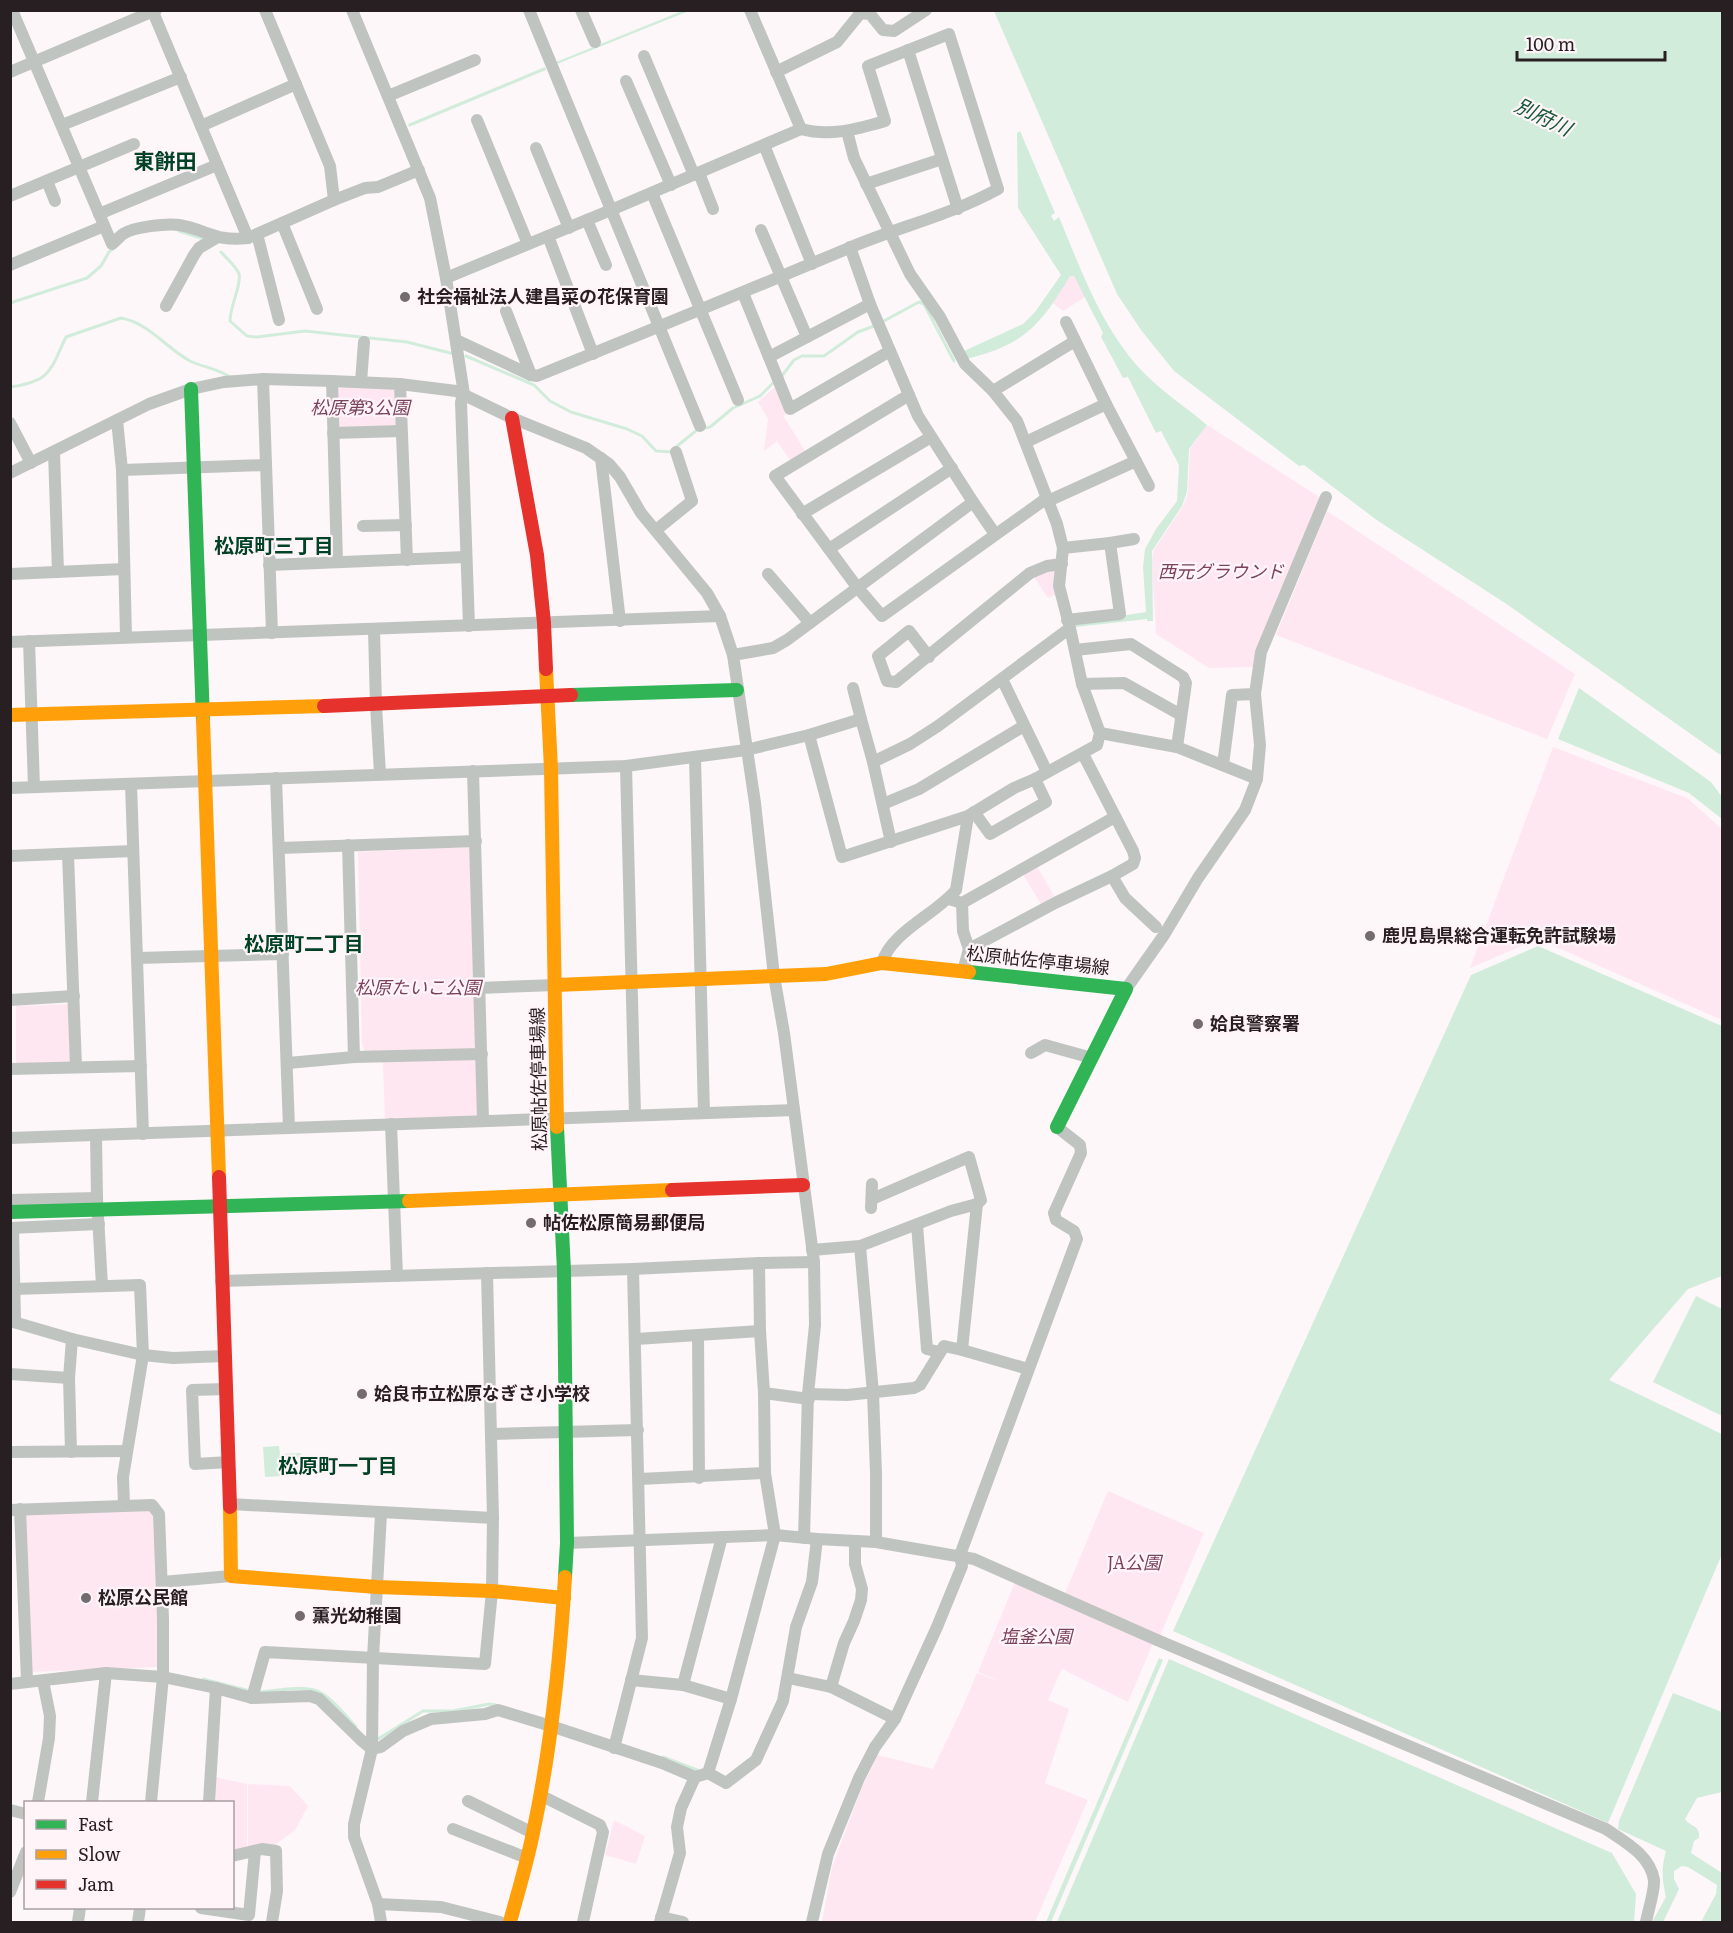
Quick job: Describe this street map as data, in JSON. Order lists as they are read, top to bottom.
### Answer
{
  "streets": {
    "street": ["松原帖佐停車場線"]
  },
  "districts": [
    "東餅田",
    "松原町三丁目",
    "松原町二丁目",
    "松原町一丁目"
  ],
  "water": ["別府川"],
  "parks": [
    "松原第3公園",
    "西元グラウンド",
    "松原たいこ公園",
    "JA公園",
    "塩釜公園"
  ],
  "places": [
    "社会福祉法人建昌菜の花保育園",
    "鹿児島県総合運転免許試験場",
    "姶良警察署",
    "帖佐松原簡易郵便局",
    "姶良市立松原なぎさ小学校",
    "松原公民館",
    "薫光幼稚園"
  ],
  "legend": ["Fast", "Slow", "Jam"],
  "scale_bar": "100 m"
}
